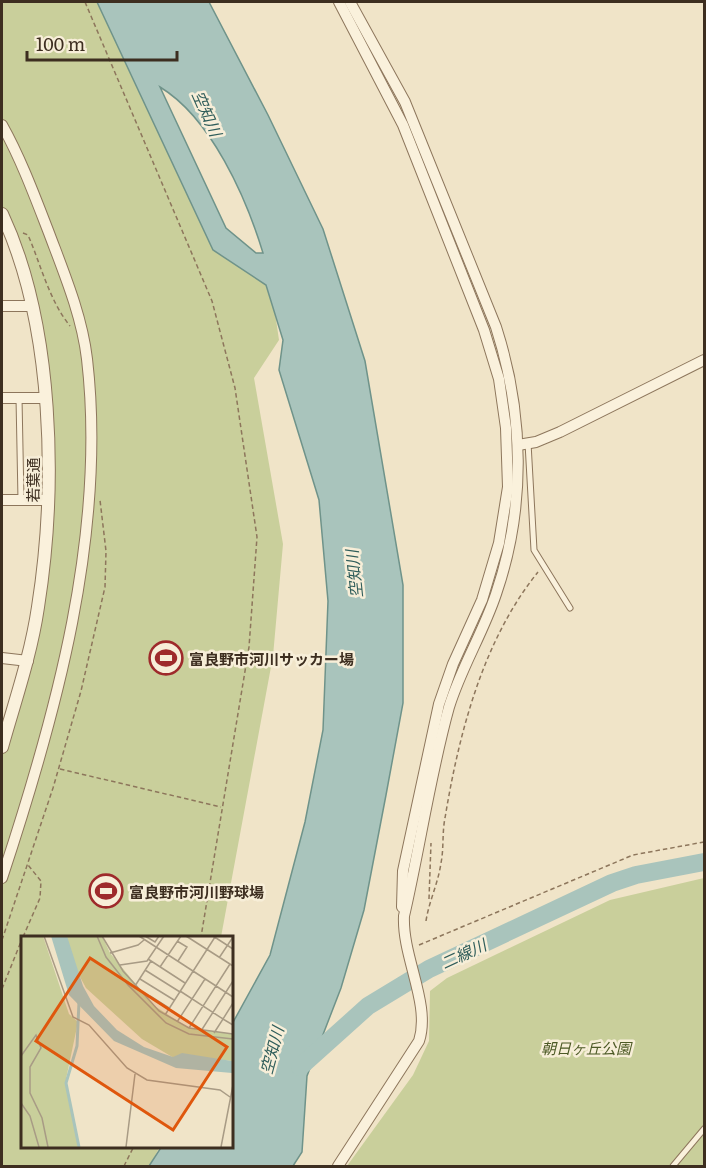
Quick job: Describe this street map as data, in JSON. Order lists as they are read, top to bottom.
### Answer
{
  "streets": {
    "street": ["若葉通"]
  },
  "water": ["空知川", "二線川"],
  "parks": ["朝日ヶ丘公園"],
  "places": {
    "sports": ["富良野市河川サッカー場", "富良野市河川野球場"]
  },
  "scale_bar": "100 m"
}
